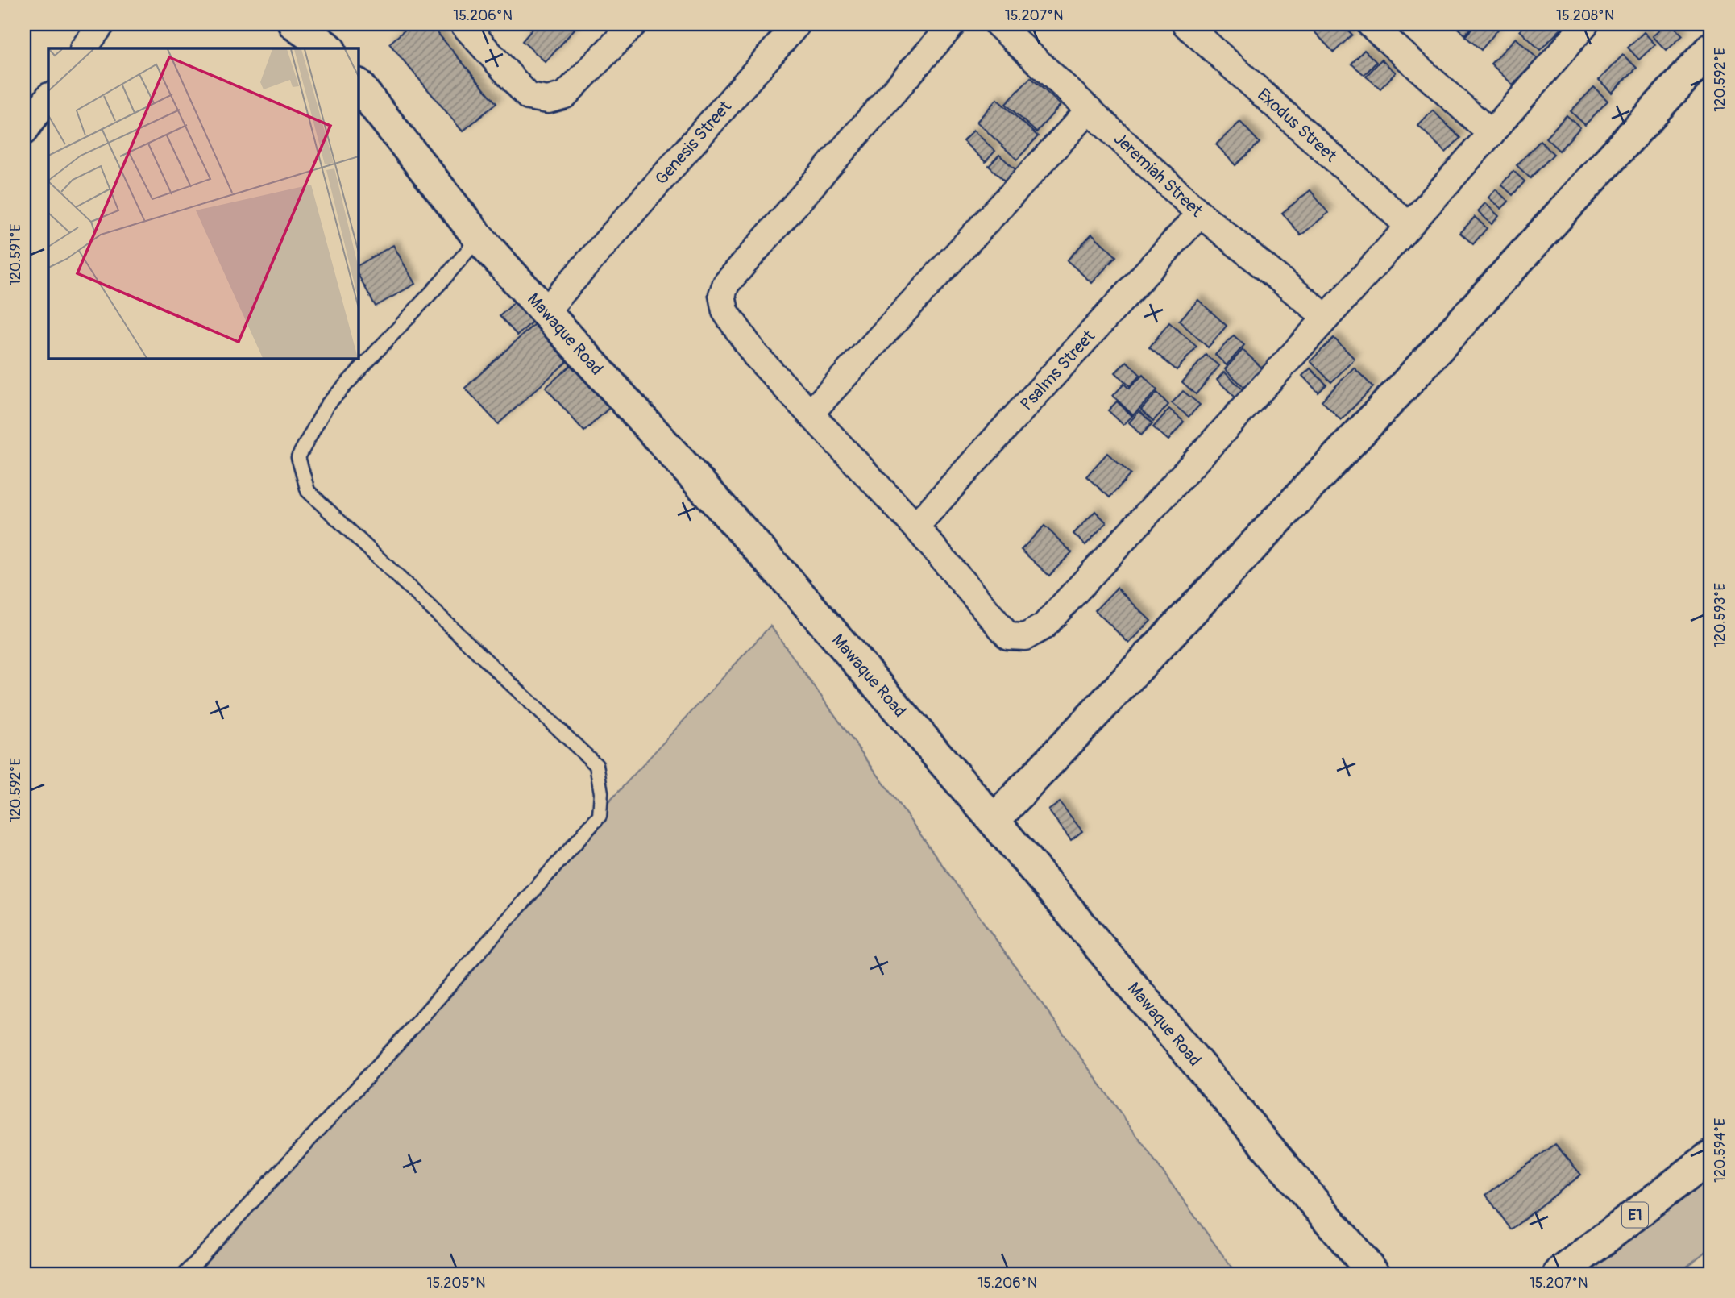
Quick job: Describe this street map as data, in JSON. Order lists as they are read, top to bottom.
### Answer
{
  "streets": {
    "main road": ["Mawaque Road", "E1"],
    "street": [
      "Exodus Street",
      "Genesis Street",
      "Jeremiah Street",
      "Psalms Street"
    ]
  },
  "crossings": [
    ["Genesis Street", "Mawaque Road"],
    ["Jeremiah Street", "Psalms Street"]
  ],
  "coordinates": [
    "15.206°N",
    "15.207°N",
    "15.208°N",
    "120.592°E",
    "120.591°E",
    "120.593°E",
    "120.594°E",
    "15.205°N"
  ]
}
